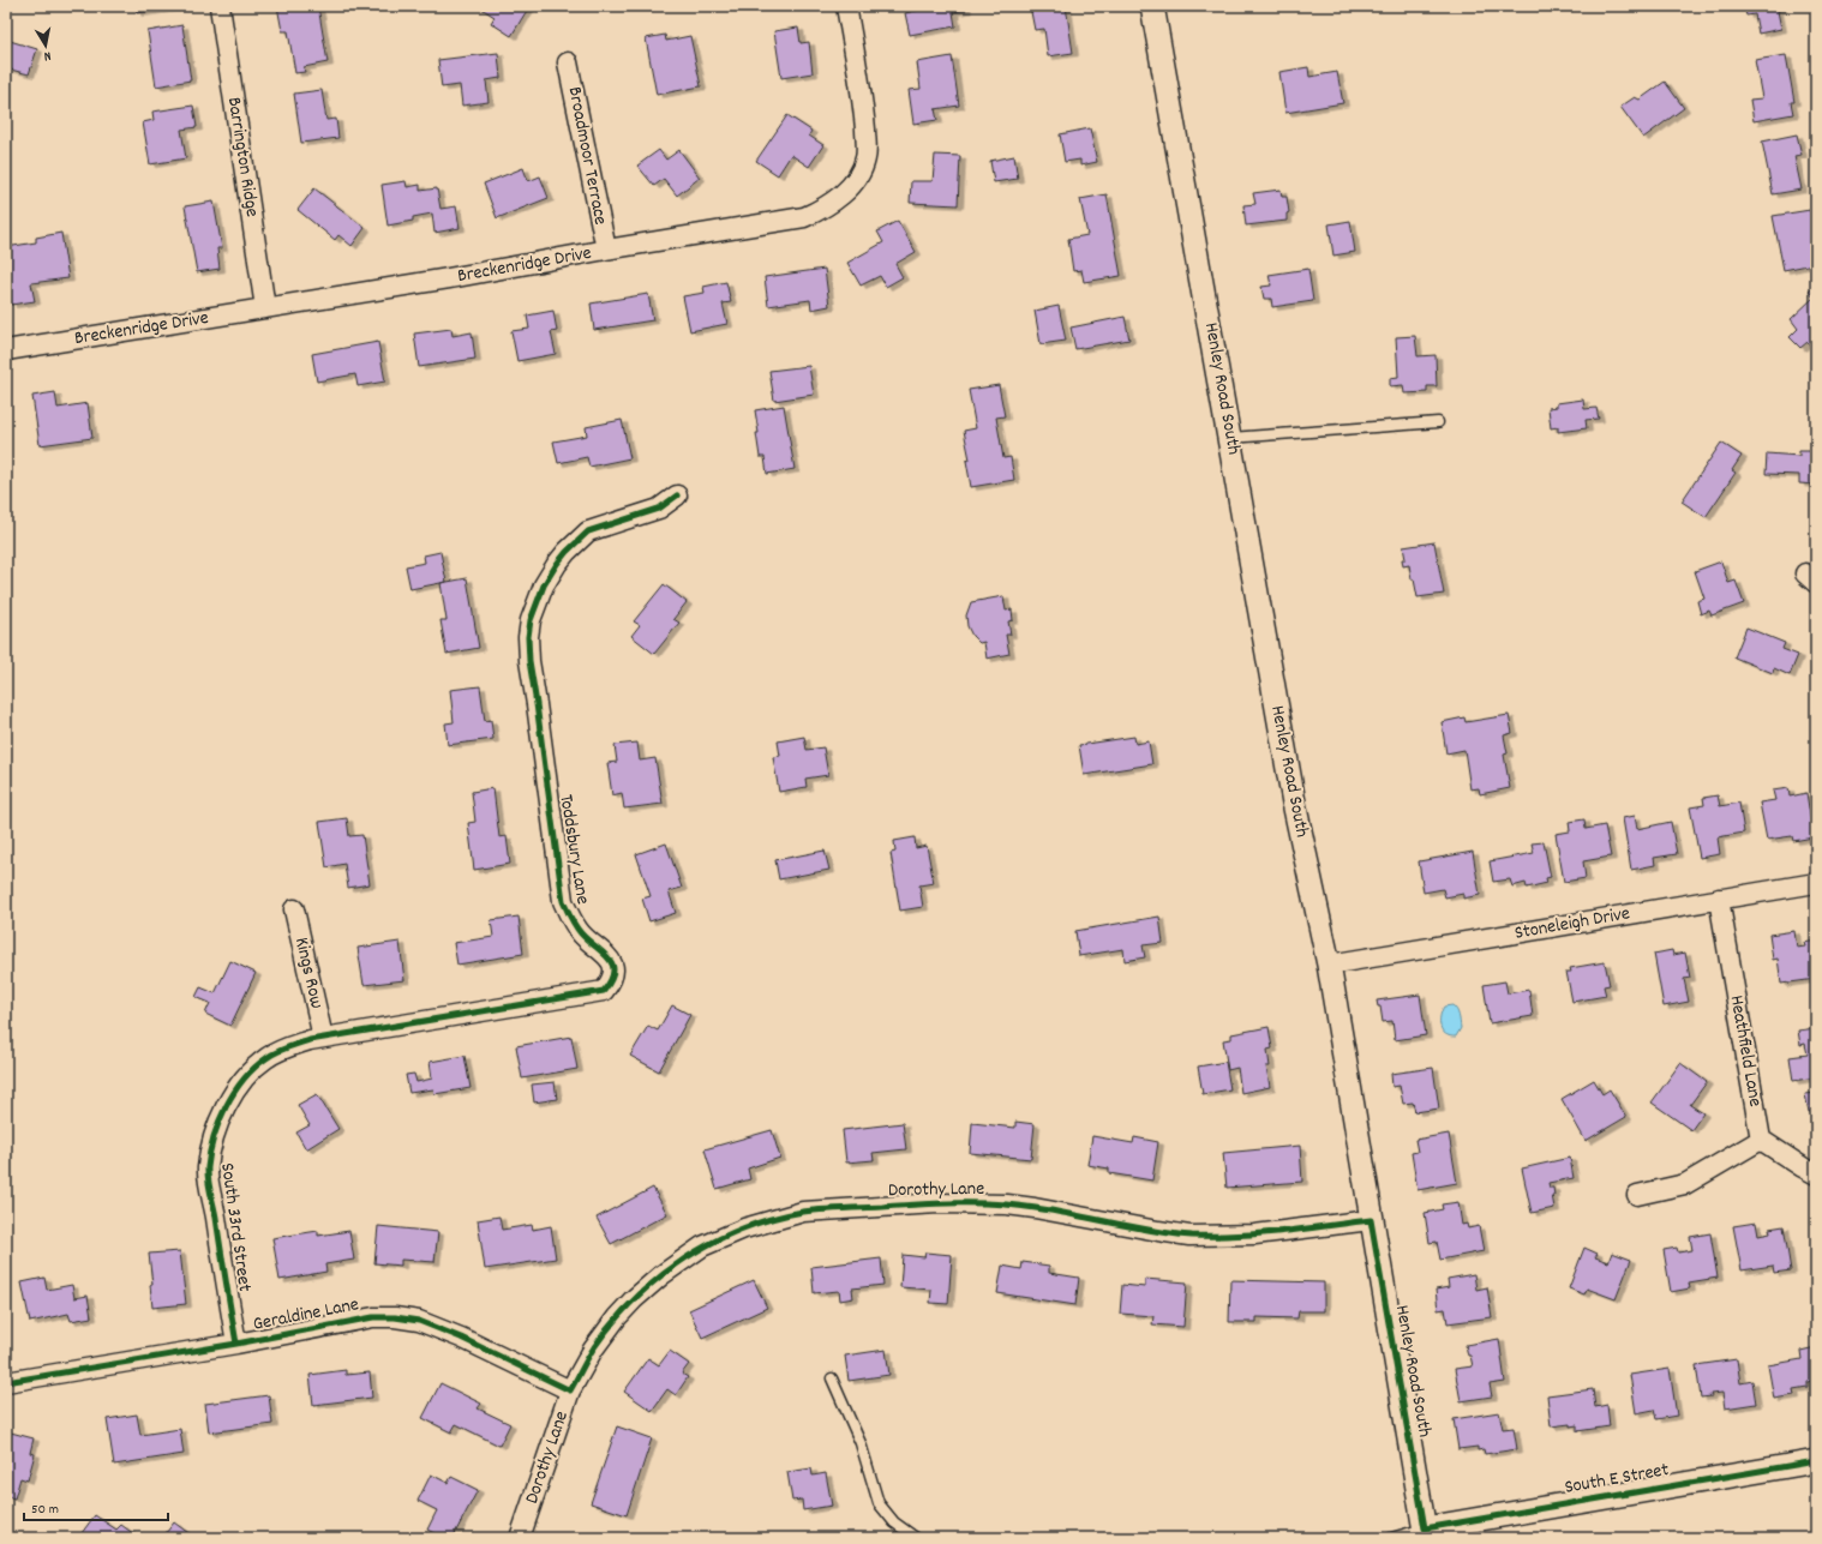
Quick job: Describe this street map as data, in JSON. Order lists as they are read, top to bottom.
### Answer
{
  "streets": {
    "street": [
      "Broadmoor Terrace",
      "Barrington Ridge",
      "Breckenridge Drive",
      "Henley Road South",
      "Toddsbury Lane",
      "Stoneleigh Drive",
      "Kings Row",
      "Heathfield Lane",
      "Dorothy Lane",
      "South 33rd Street",
      "Geraldine Lane",
      "South E Street"
    ]
  },
  "crossings": [
    ["Broadmoor Terrace", "Breckenridge Drive"],
    ["Barrington Ridge", "Breckenridge Drive"],
    ["Henley Road South", "Stoneleigh Drive"],
    ["Henley Road South", "Dorothy Lane"],
    ["Henley Road South", "South E Street"],
    ["Toddsbury Lane", "Kings Row"],
    ["Toddsbury Lane", "South 33rd Street"],
    ["Stoneleigh Drive", "Heathfield Lane"],
    ["Dorothy Lane", "Geraldine Lane"],
    ["South 33rd Street", "Geraldine Lane"]
  ],
  "scale_bar": "50 m",
  "north": "bottom"
}
